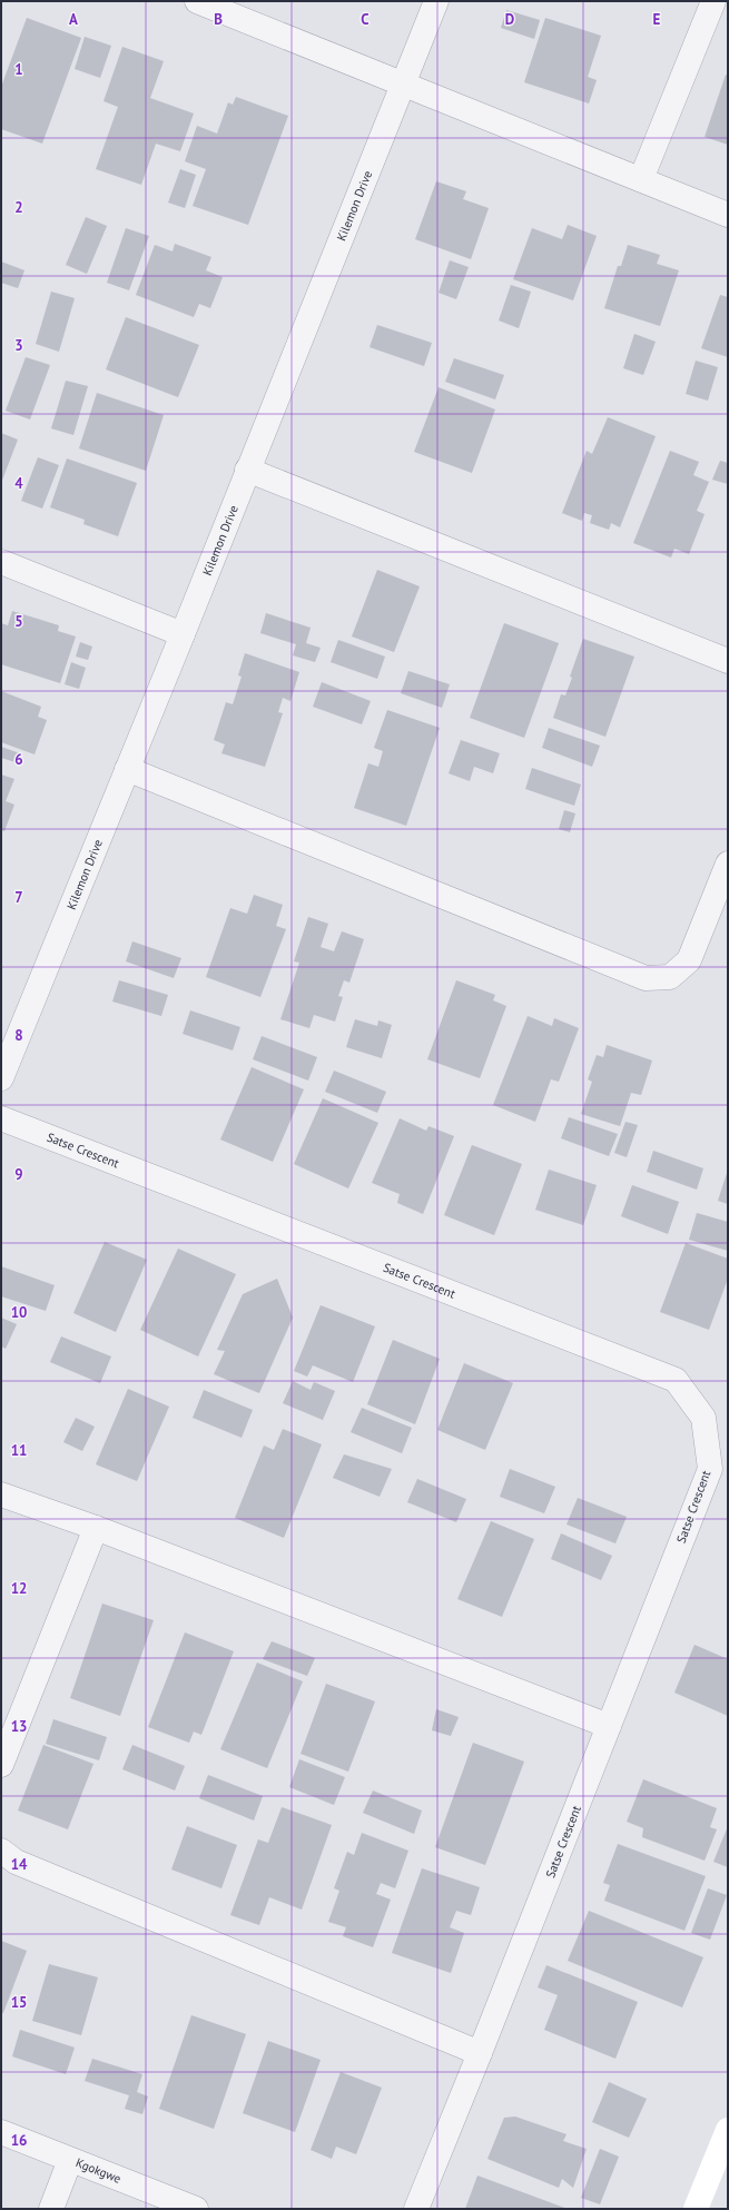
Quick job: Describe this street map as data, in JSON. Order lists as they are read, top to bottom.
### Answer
{
  "streets": {
    "street": ["Kilemon Drive", "Satse Crescent", "Kgokgwe"]
  },
  "grid": {
    "columns": [
      "A",
      "B",
      "C",
      "D",
      "E"
    ],
    "rows": [
      "1",
      "2",
      "3",
      "4",
      "5",
      "6",
      "7",
      "8",
      "9",
      "10",
      "11",
      "12",
      "13",
      "14",
      "15",
      "16"
    ]
  }
}
